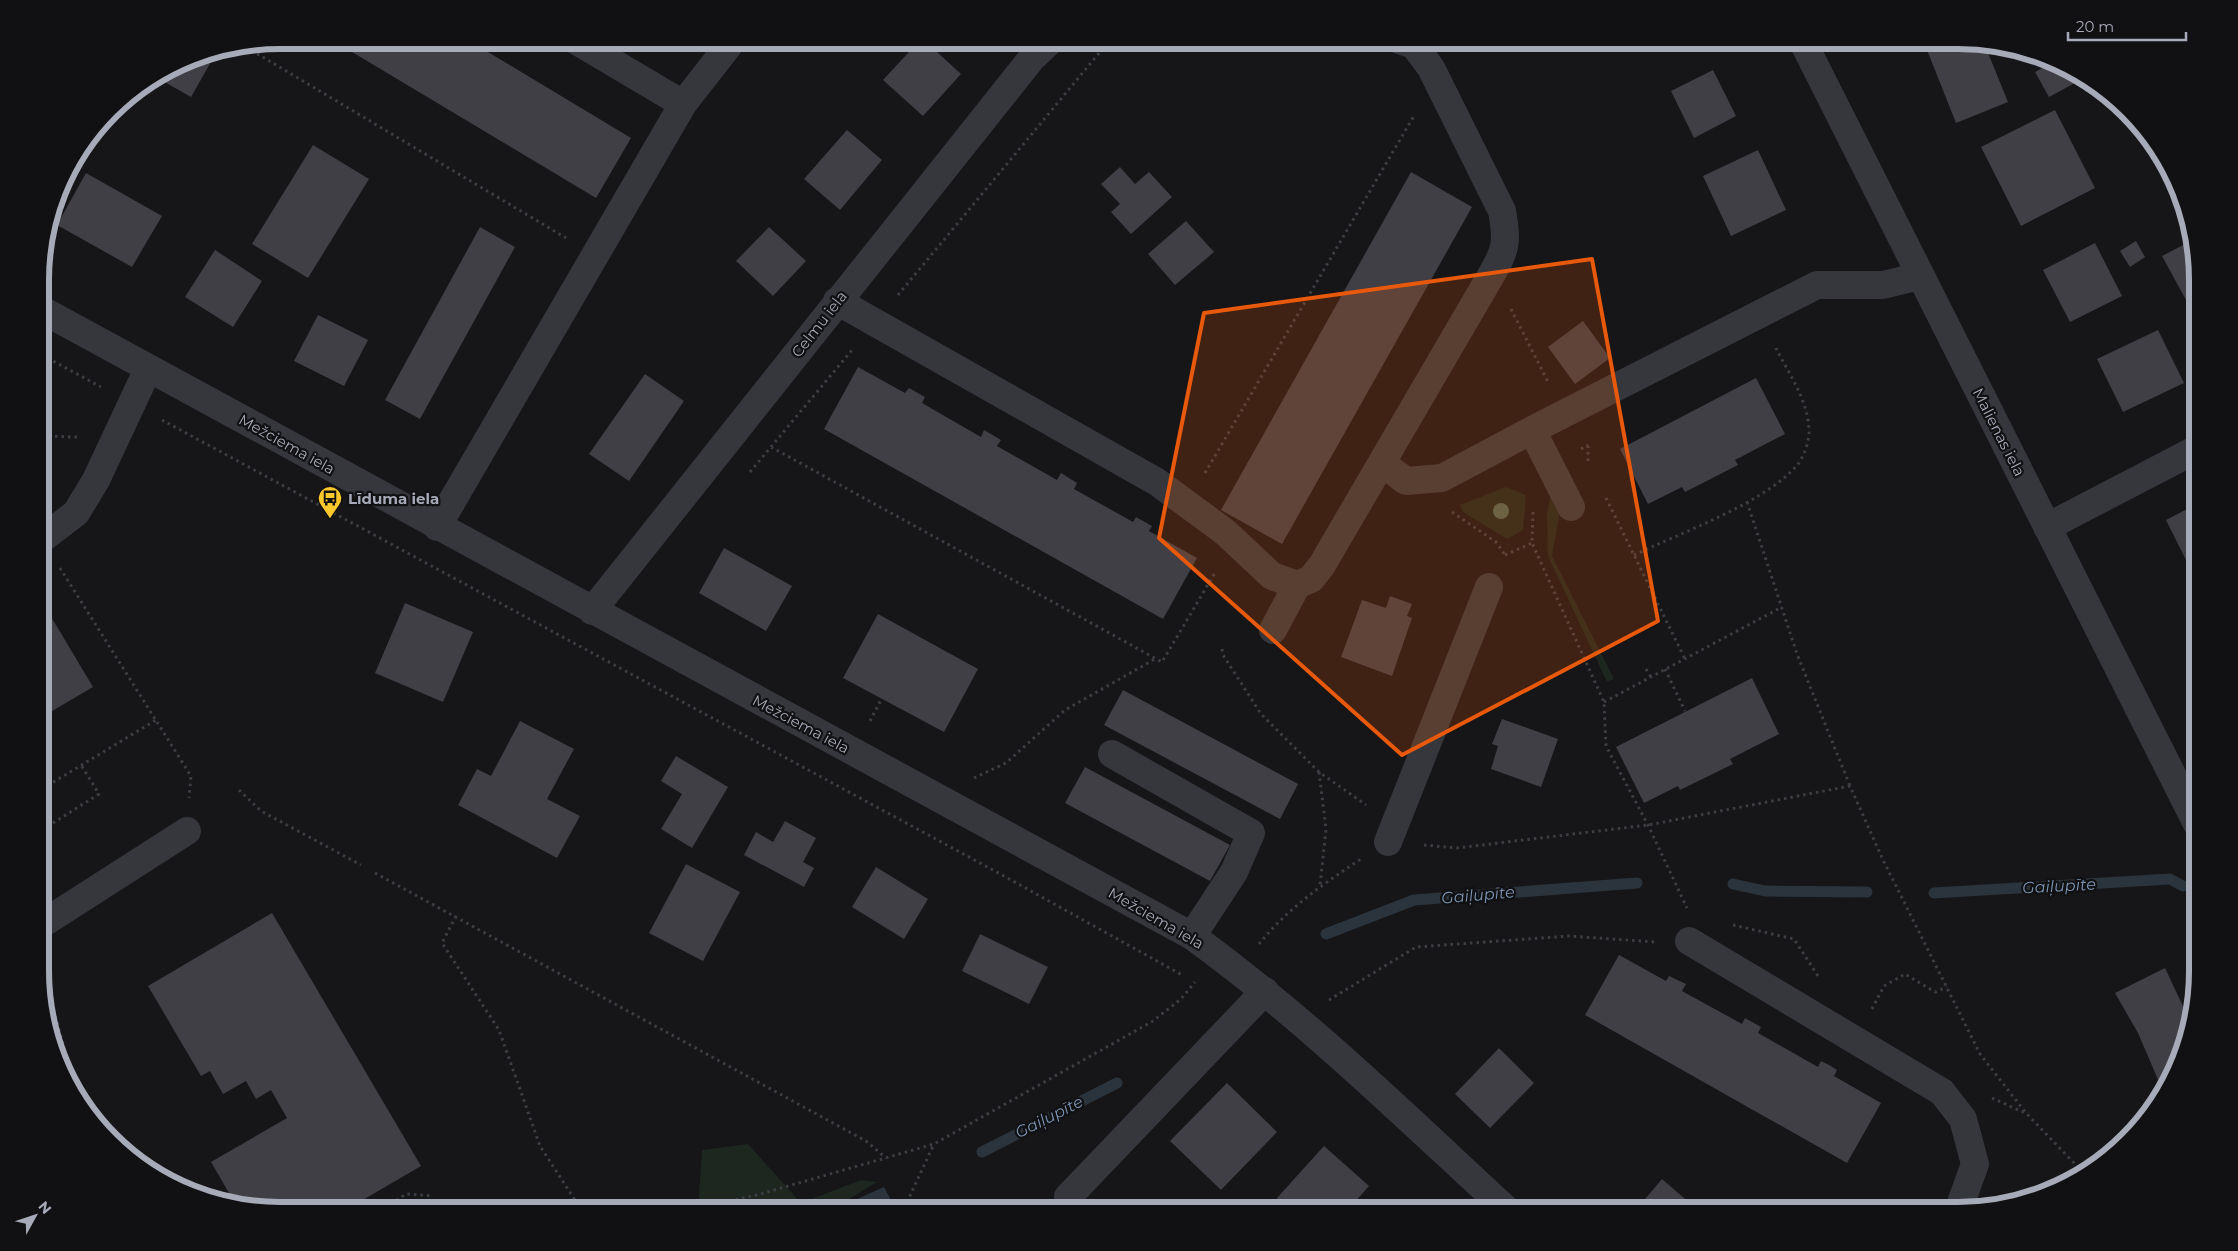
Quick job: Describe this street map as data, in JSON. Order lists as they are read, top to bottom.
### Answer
{
  "streets": {
    "street": ["Celmu iela", "Malienas iela", "Mežciema iela"]
  },
  "crossings": [
    ["Celmu iela", "Mežciema iela"]
  ],
  "water": ["Gaiļupīte"],
  "places": {
    "bus stop": ["Līduma iela"]
  },
  "scale_bar": "20 m",
  "north": "top right"
}
